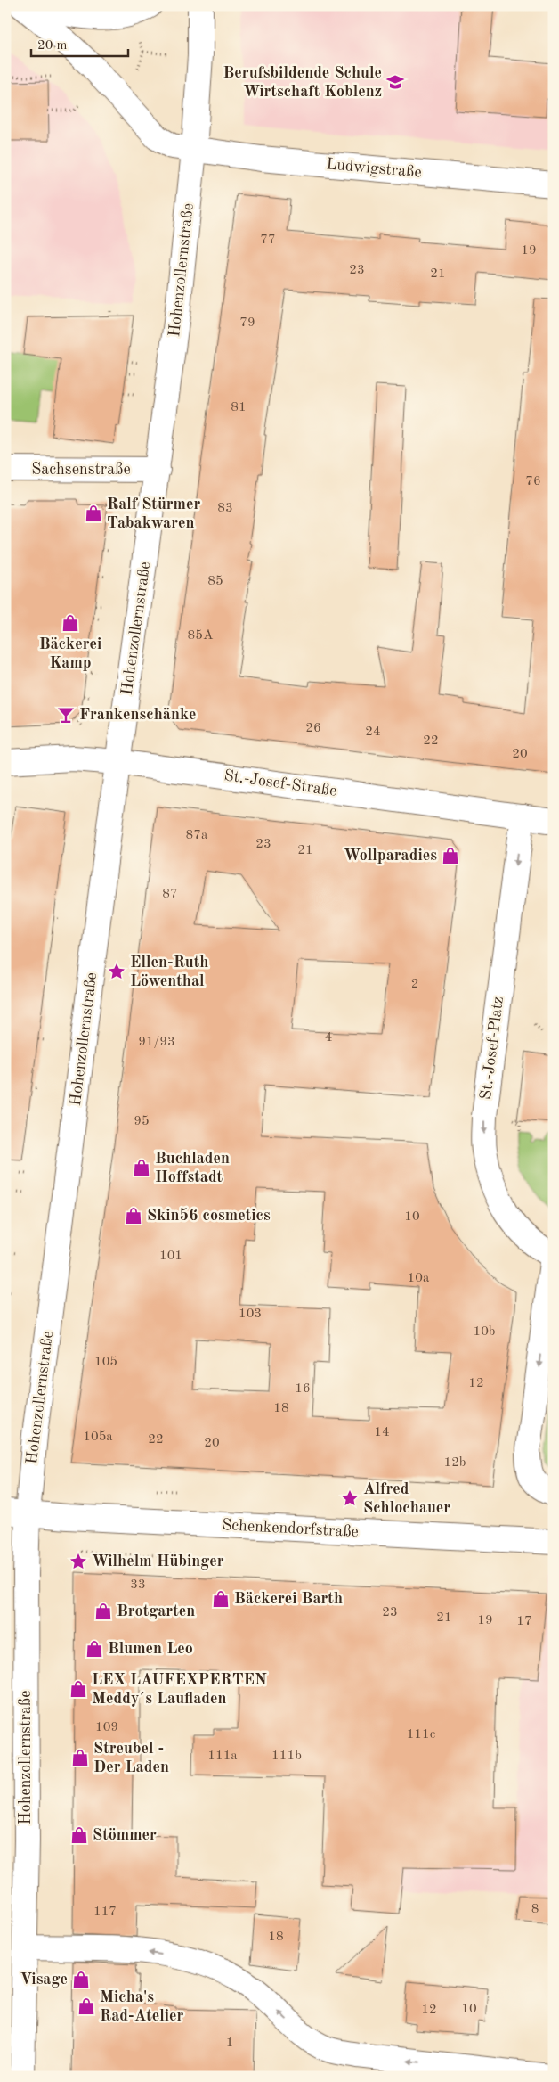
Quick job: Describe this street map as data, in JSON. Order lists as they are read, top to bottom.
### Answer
{
  "streets": {
    "street": [
      "Ludwigstraße",
      "Hohenzollernstraße",
      "Sachsenstraße",
      "St.-Josef-Straße",
      "St.-Josef-Platz",
      "Schenkendorfstraße"
    ]
  },
  "crossings": [
    ["Ludwigstraße", "Hohenzollernstraße"],
    ["Hohenzollernstraße", "Sachsenstraße"],
    ["Hohenzollernstraße", "St.-Josef-Straße"],
    ["Hohenzollernstraße", "Schenkendorfstraße"],
    ["St.-Josef-Straße", "St.-Josef-Platz"]
  ],
  "one_way": ["St.-Josef-Platz"],
  "places": {
    "school or university": ["Berufsbildende Schule Wirtschaft Koblenz"],
    "shop": [
      "Ralf Stürmer Tabakwaren",
      "Bäckerei Kamp",
      "Wollparadies",
      "Buchladen Hoffstadt",
      "Skin56 cosmetics",
      "Bäckerei Barth",
      "Brotgarten",
      "Blumen Leo",
      "LEX LAUFEXPERTEN Meddy´s Laufladen",
      "Streubel - Der Laden",
      "Stömmer",
      "Visage",
      "Micha's Rad-Atelier"
    ],
    "bar": ["Frankenschänke"],
    "place": ["Ellen-Ruth Löwenthal", "Alfred Schlochauer", "Wilhelm Hübinger"]
  },
  "house_numbers": [
    "77",
    "19",
    "23",
    "21",
    "79",
    "81",
    "76",
    "83",
    "85",
    "85A",
    "26",
    "24",
    "22",
    "20",
    "87a",
    "23",
    "21",
    "87",
    "2",
    "4",
    "91/93",
    "95",
    "10",
    "101",
    "10a",
    "103",
    "10b",
    "105",
    "12",
    "16",
    "18",
    "14",
    "105a",
    "22",
    "20",
    "12b",
    "33",
    "23",
    "21",
    "19",
    "17",
    "109",
    "111c",
    "111a",
    "111b",
    "8",
    "117",
    "18",
    "10",
    "12",
    "1"
  ],
  "scale_bar": "20 m"
}
